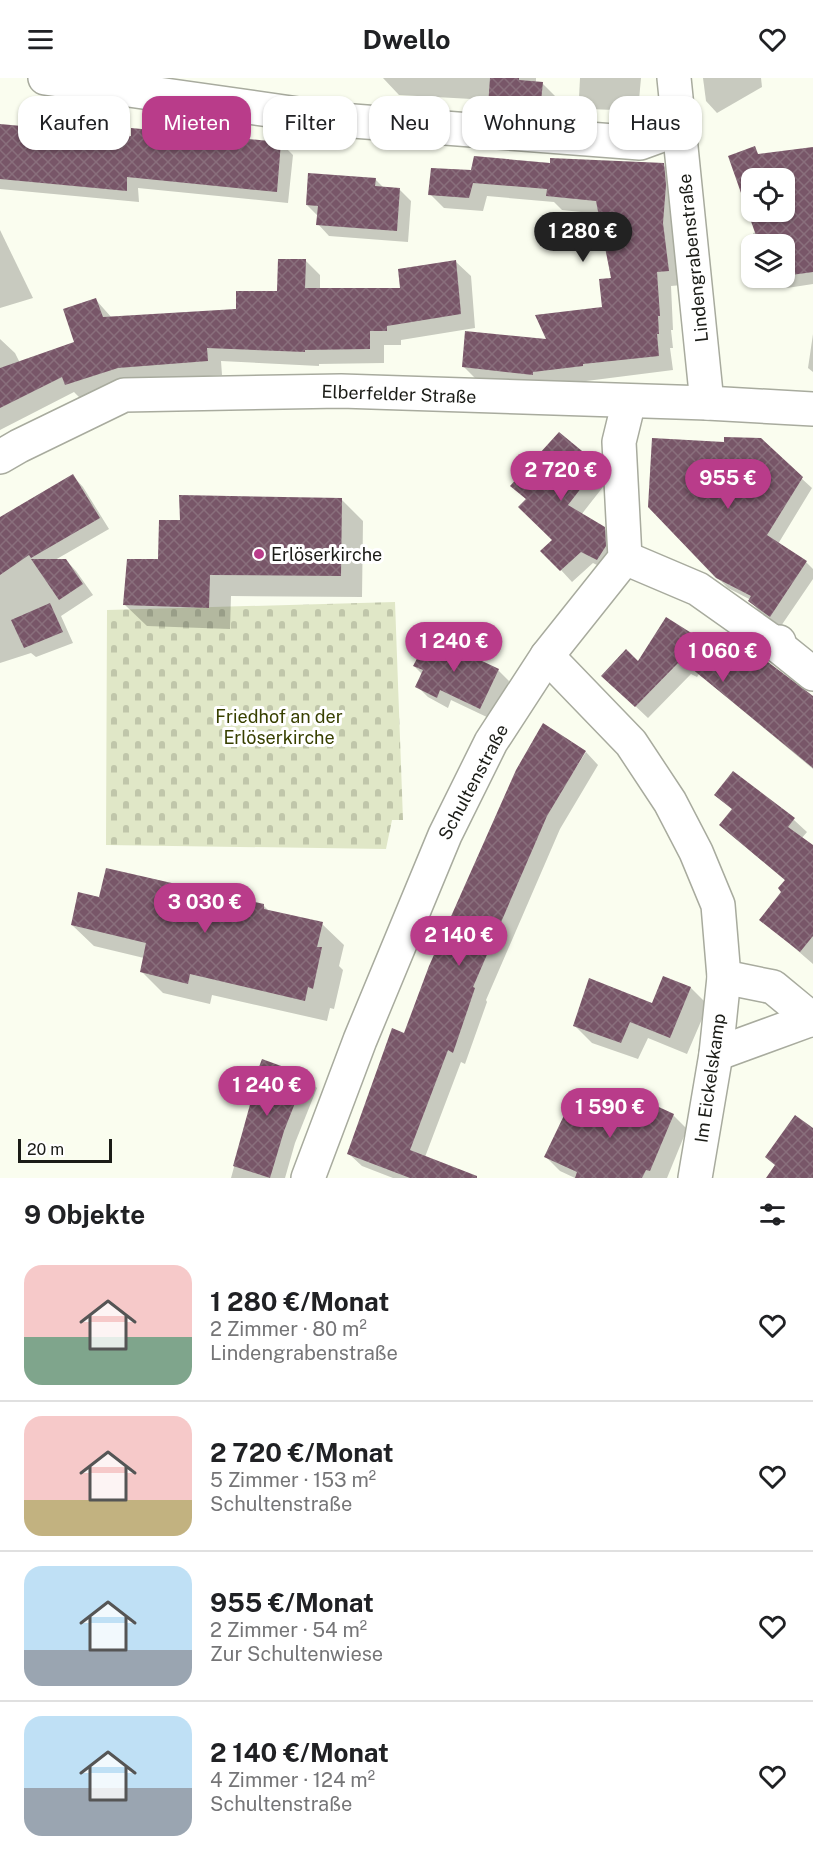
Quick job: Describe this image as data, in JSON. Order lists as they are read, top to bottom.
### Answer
{
  "streets": {
    "street": [
      "Lindengrabenstraße",
      "Elberfelder Straße",
      "Schultenstraße",
      "Im Eickelskamp"
    ]
  },
  "crossings": [
    ["Lindengrabenstraße", "Elberfelder Straße"],
    ["Schultenstraße", "Im Eickelskamp"]
  ],
  "parks": ["Friedhof an der Erlöserkirche"],
  "places": ["Erlöserkirche"],
  "scale_bar": "20 m",
  "page": {
    "header": "Dwello",
    "chip": [
      "Kaufen",
      "Mieten",
      "Filter",
      "Neu",
      "Wohnung",
      "Haus"
    ],
    "price": [
      "1 280 €",
      "2 720 €",
      "955 €",
      "1 240 €",
      "1 060 €",
      "3 030 €",
      "2 140 €",
      "1 240 €",
      "1 590 €"
    ],
    "scale": "20 m",
    "heading": "9 Objekte",
    "list": [
      {
        "name": "1 280 €/Monat",
        "note": "2 Zimmer · 80 m² · Lindengrabenstraße"
      },
      {
        "name": "2 720 €/Monat",
        "note": "5 Zimmer · 153 m² · Schultenstraße"
      },
      {
        "name": "955 €/Monat",
        "note": "2 Zimmer · 54 m² · Zur Schultenwiese"
      },
      {
        "name": "2 140 €/Monat",
        "note": "4 Zimmer · 124 m² · Schultenstraße"
      }
    ]
  }
}
